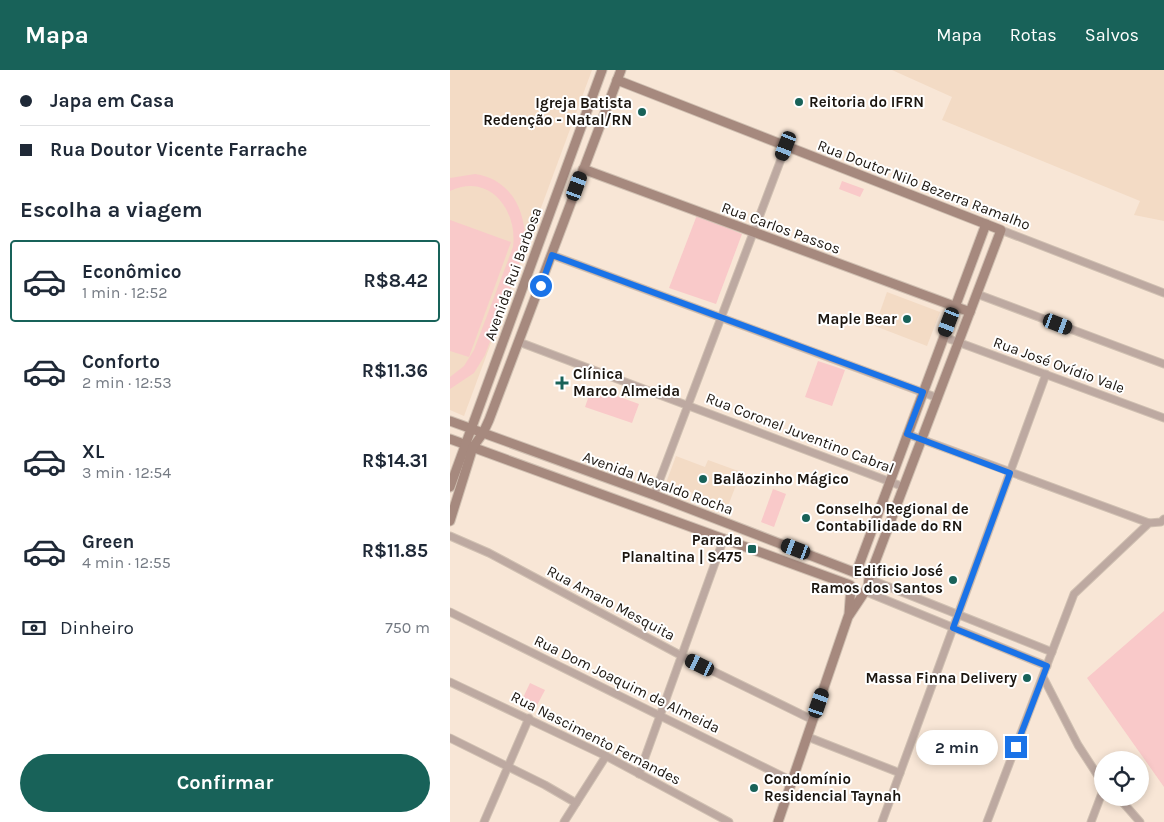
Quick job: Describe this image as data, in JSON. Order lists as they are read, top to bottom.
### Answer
{
  "streets": {
    "main road": [
      "Rua Doutor Nilo Bezerra Ramalho",
      "Rua Carlos Passos",
      "Avenida Rui Barbosa",
      "Avenida Nevaldo Rocha"
    ],
    "street": [
      "Rua José Ovídio Vale",
      "Rua Coronel Juventino Cabral",
      "Rua Amaro Mesquita",
      "Rua Dom Joaquim de Almeida",
      "Rua Nascimento Fernandes"
    ]
  },
  "crossings": [
    ["Rua Doutor Nilo Bezerra Ramalho", "Avenida Rui Barbosa"],
    ["Rua Carlos Passos", "Avenida Rui Barbosa"],
    ["Avenida Rui Barbosa", "Rua Coronel Juventino Cabral"],
    ["Avenida Rui Barbosa", "Avenida Nevaldo Rocha"]
  ],
  "places": {
    "other": [
      "Reitoria do IFRN",
      "Igreja Batista Redenção - Natal/RN",
      "Maple Bear",
      "Balãozinho Mágico",
      "Conselho Regional de Contabilidade do RN",
      "Edificio José Ramos dos Santos",
      "Massa Finna Delivery",
      "Condomínio Residencial Taynah"
    ],
    "health": ["Clínica Marco Almeida"],
    "transit": ["Parada Planaltina | S475"]
  },
  "page": {
    "header": "Mapa",
    "nav": ["Mapa", "Rotas", "Salvos"],
    "banner": ["Japa em Casa", "Rua Doutor Vicente Farrache"],
    "heading": "Escolha a viagem",
    "list": [
      {
        "name": "Econômico",
        "note": "1 min · 12:52",
        "value": "R$8.42"
      },
      {
        "name": "Conforto",
        "note": "2 min · 12:53",
        "value": "R$11.36"
      },
      {
        "name": "XL",
        "note": "3 min · 12:54",
        "value": "R$14.31"
      },
      {
        "name": "Green",
        "note": "4 min · 12:55",
        "value": "R$11.85"
      }
    ],
    "pay": ["Dinheiro", "750 m"],
    "bubble": "2 min",
    "buttons": "Confirmar"
  }
}
